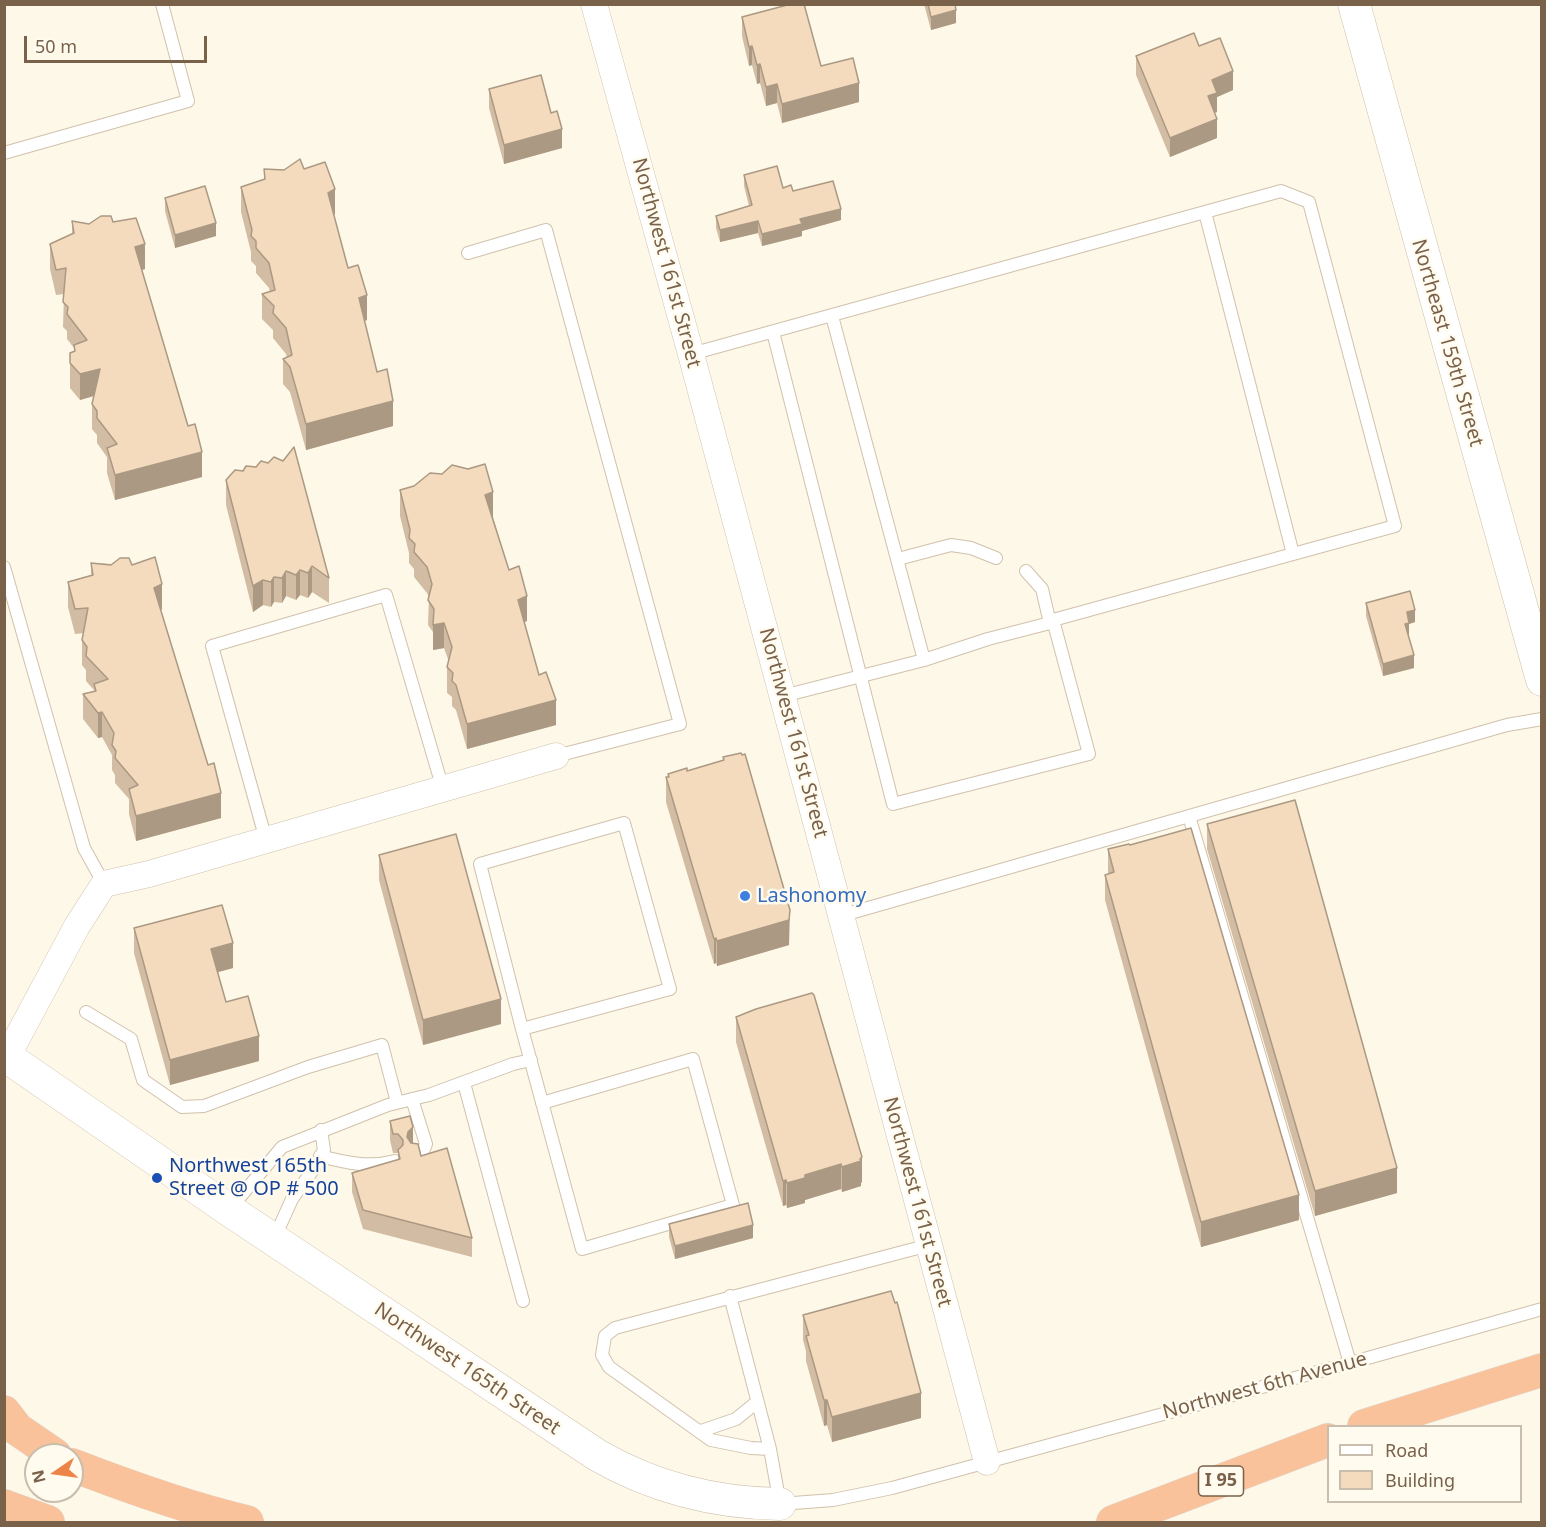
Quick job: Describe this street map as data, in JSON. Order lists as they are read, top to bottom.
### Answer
{
  "streets": {
    "highway": ["I 95"],
    "street": ["Northwest 161st Street", "Northeast 159th Street", "Northwest 165th Street"],
    "lane": ["Northwest 6th Avenue"]
  },
  "crossings": [
    ["Northwest 161st Street", "Northwest 165th Street"],
    ["Northwest 161st Street", "Northwest 6th Avenue"],
    ["Northwest 165th Street", "Northwest 6th Avenue"]
  ],
  "places": ["Lashonomy", "Northwest 165th Street @ OP # 500"],
  "legend": ["Road", "Building"],
  "scale_bar": "50 m",
  "north": "left"
}
